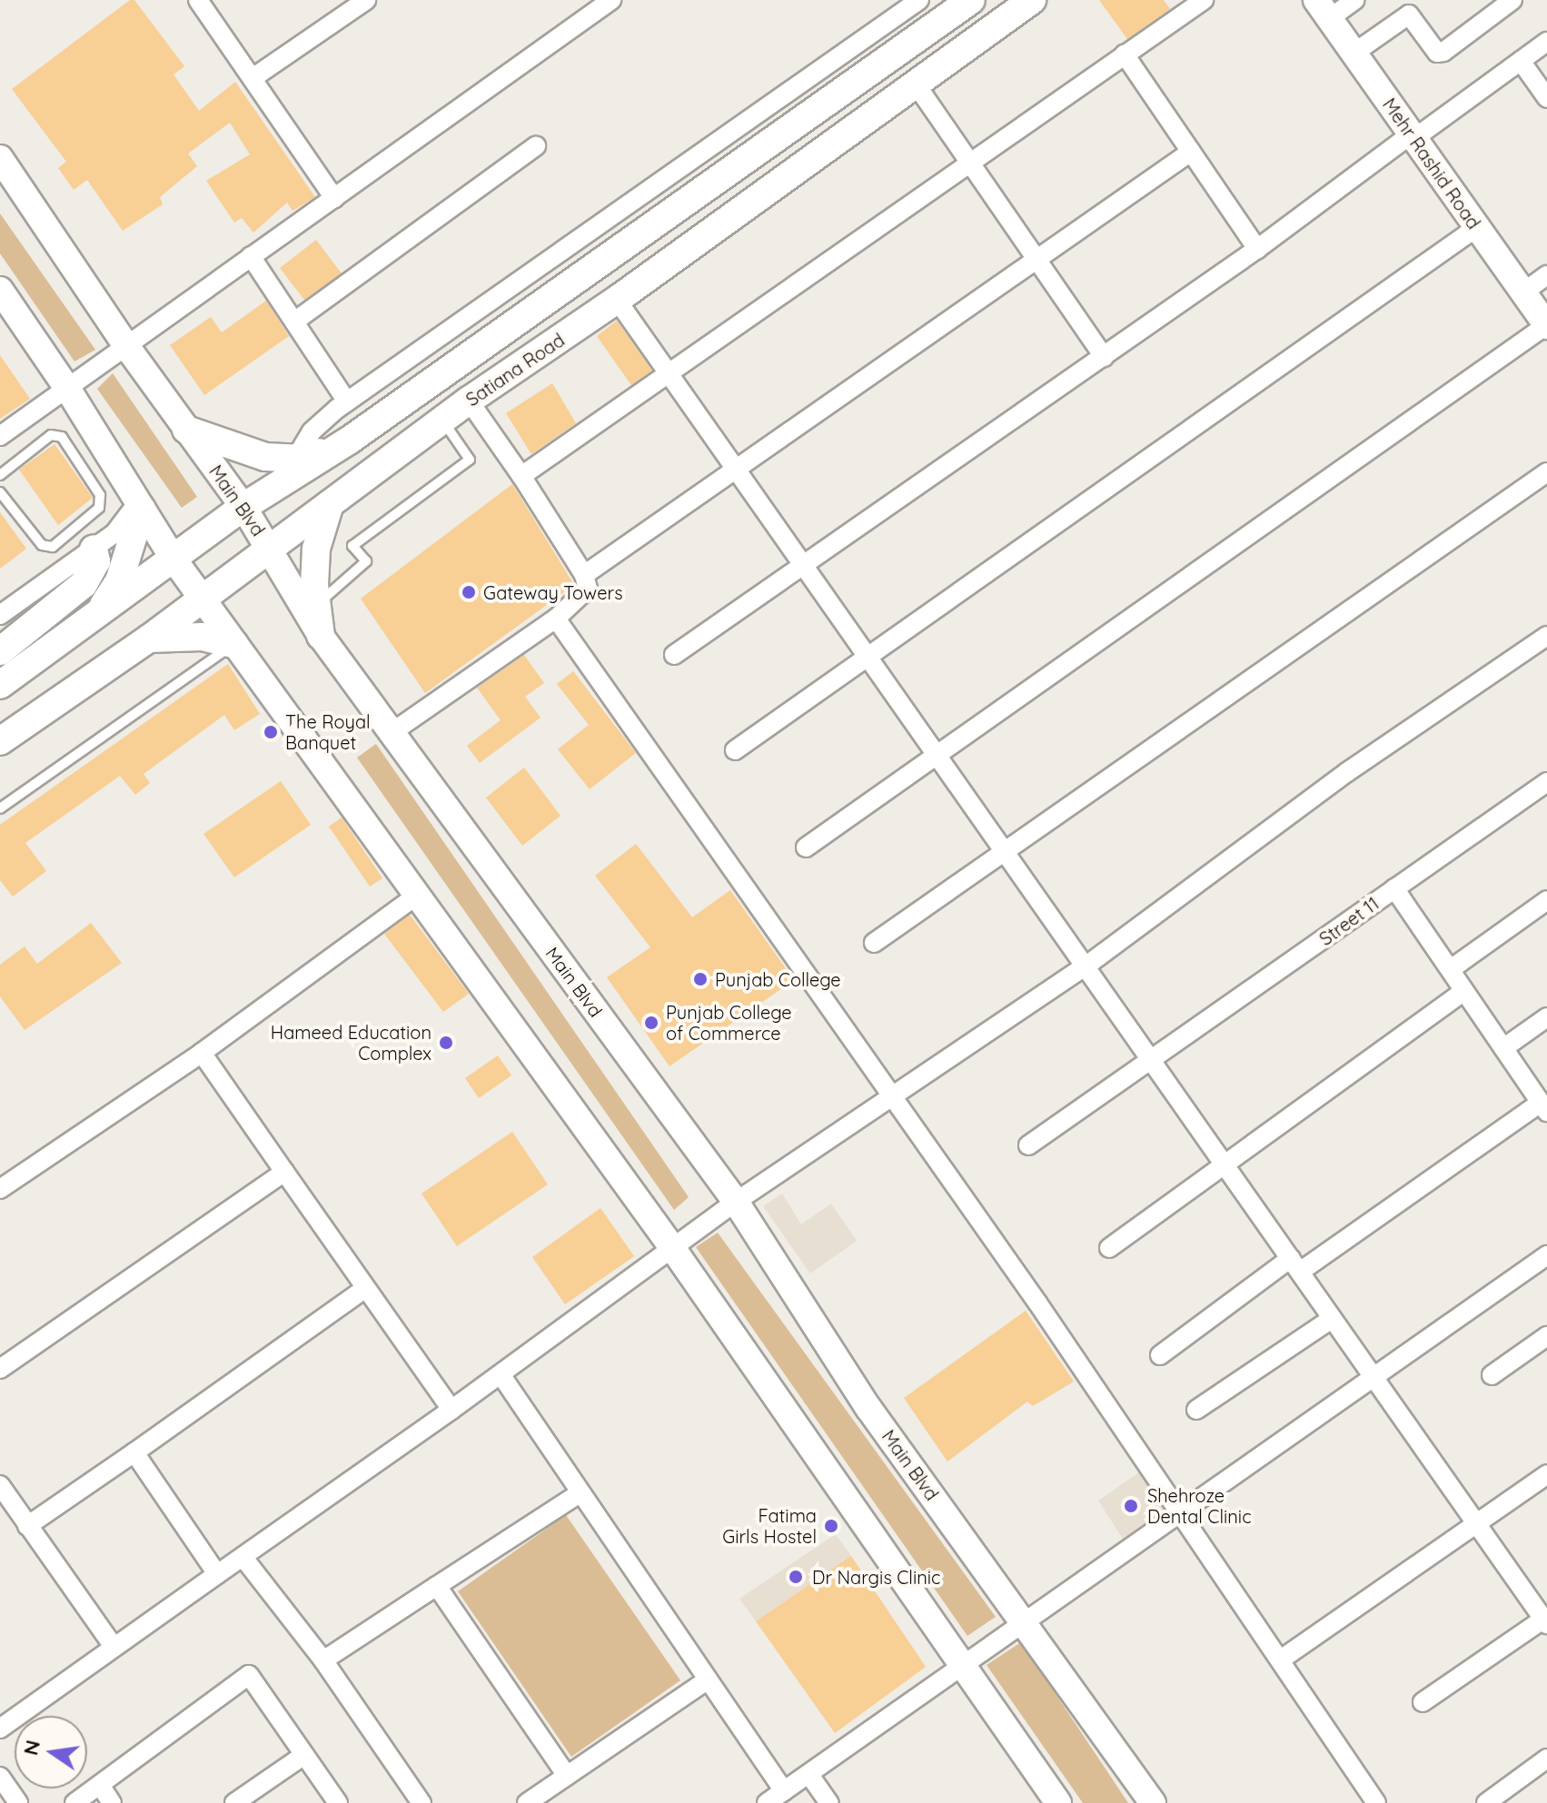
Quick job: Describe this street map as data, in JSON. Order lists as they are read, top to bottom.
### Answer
{
  "streets": {
    "main road": ["Mehr Rashid Road", "Satiana Road", "Main Blvd"],
    "street": ["Street 11"]
  },
  "crossings": [
    ["Satiana Road", "Main Blvd"]
  ],
  "places": [
    "Gateway Towers",
    "The Royal Banquet",
    "Punjab College",
    "Punjab College of Commerce",
    "Hameed Education Complex",
    "Shehroze Dental Clinic",
    "Fatima Girls Hostel",
    "Dr Nargis Clinic"
  ],
  "north": "left"
}
